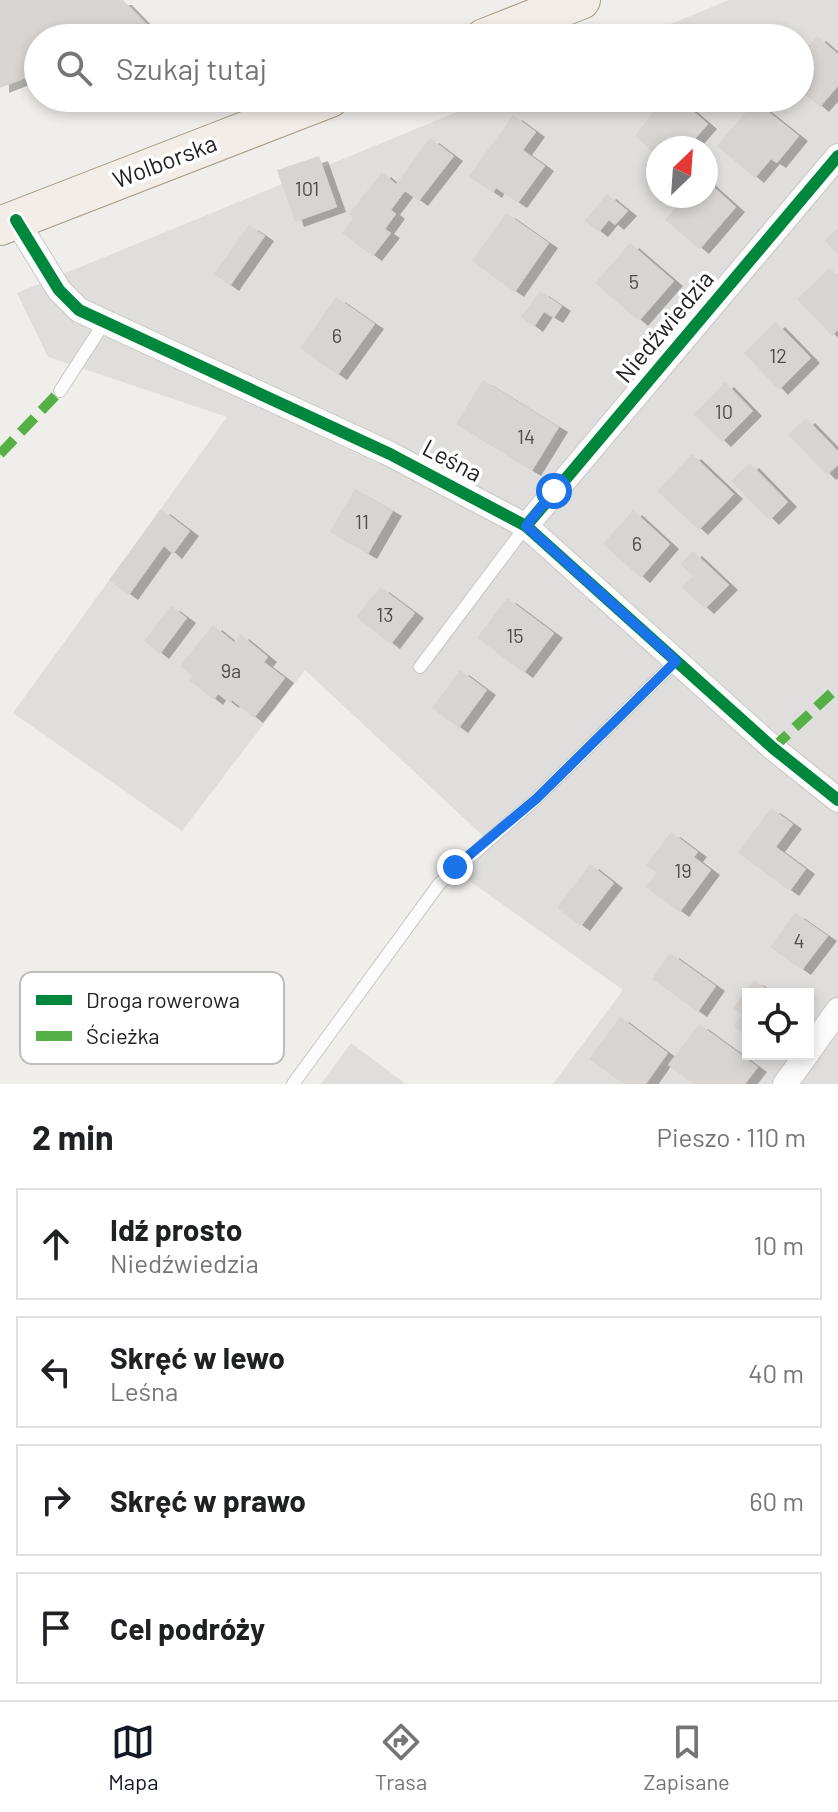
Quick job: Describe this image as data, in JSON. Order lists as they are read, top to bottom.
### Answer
{
  "streets": {
    "main road": ["Wolborska"],
    "street": ["Niedźwiedzia", "Leśna"]
  },
  "crossings": [
    ["Wolborska", "Leśna"],
    ["Niedźwiedzia", "Leśna"]
  ],
  "house_numbers": [
    "101",
    "5",
    "6",
    "12",
    "10",
    "14",
    "11",
    "6",
    "13",
    "15",
    "9a",
    "19",
    "4"
  ],
  "legend": ["Droga rowerowa", "Ścieżka"],
  "north": "top right",
  "page": {
    "search": "Szukaj tutaj",
    "heading": ["2 min", "Pieszo · 110 m"],
    "list": [
      ["Idź prosto", "Niedźwiedzia", "10 m"],
      ["Skręć w lewo", "Leśna", "40 m"],
      ["Skręć w prawo", "60 m"],
      "Cel podróży"
    ],
    "nav": ["Mapa", "Trasa", "Zapisane"]
  }
}
